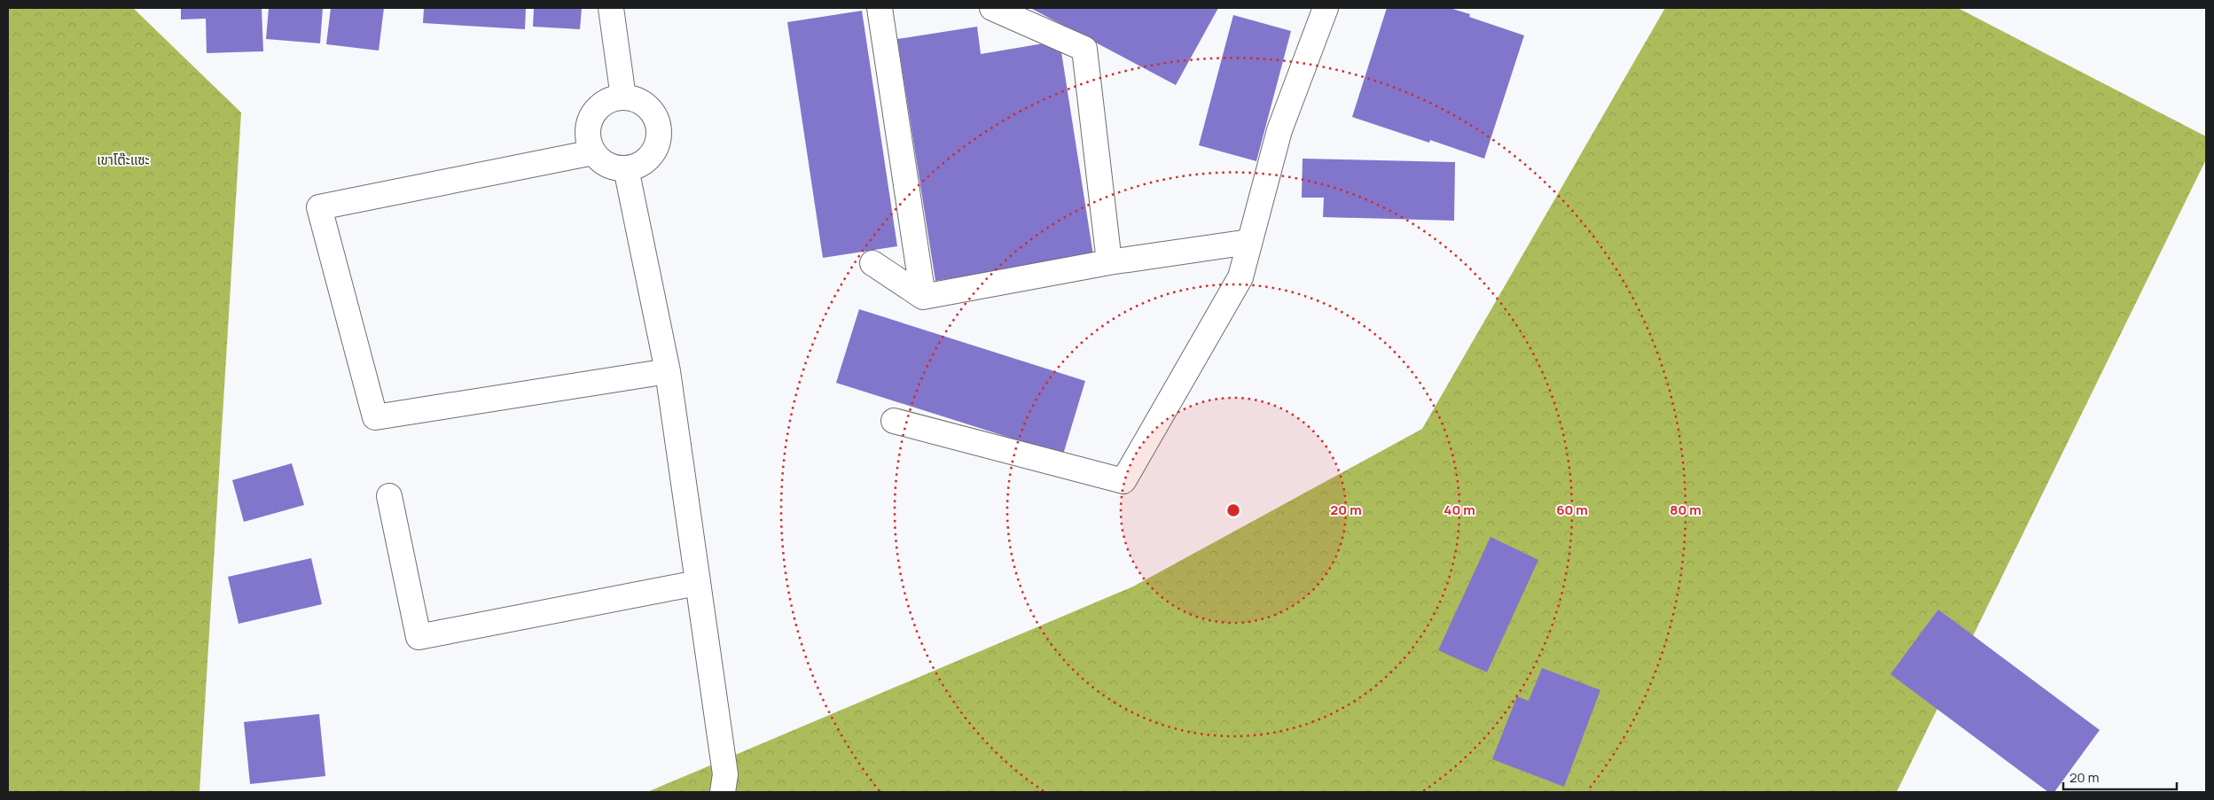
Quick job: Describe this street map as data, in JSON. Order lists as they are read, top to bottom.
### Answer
{
  "parks": ["เขาโต๊ะแซะ"],
  "scale_bar": "20 m",
  "rings": [
    "20 m",
    "40 m",
    "60 m",
    "80 m"
  ]
}
